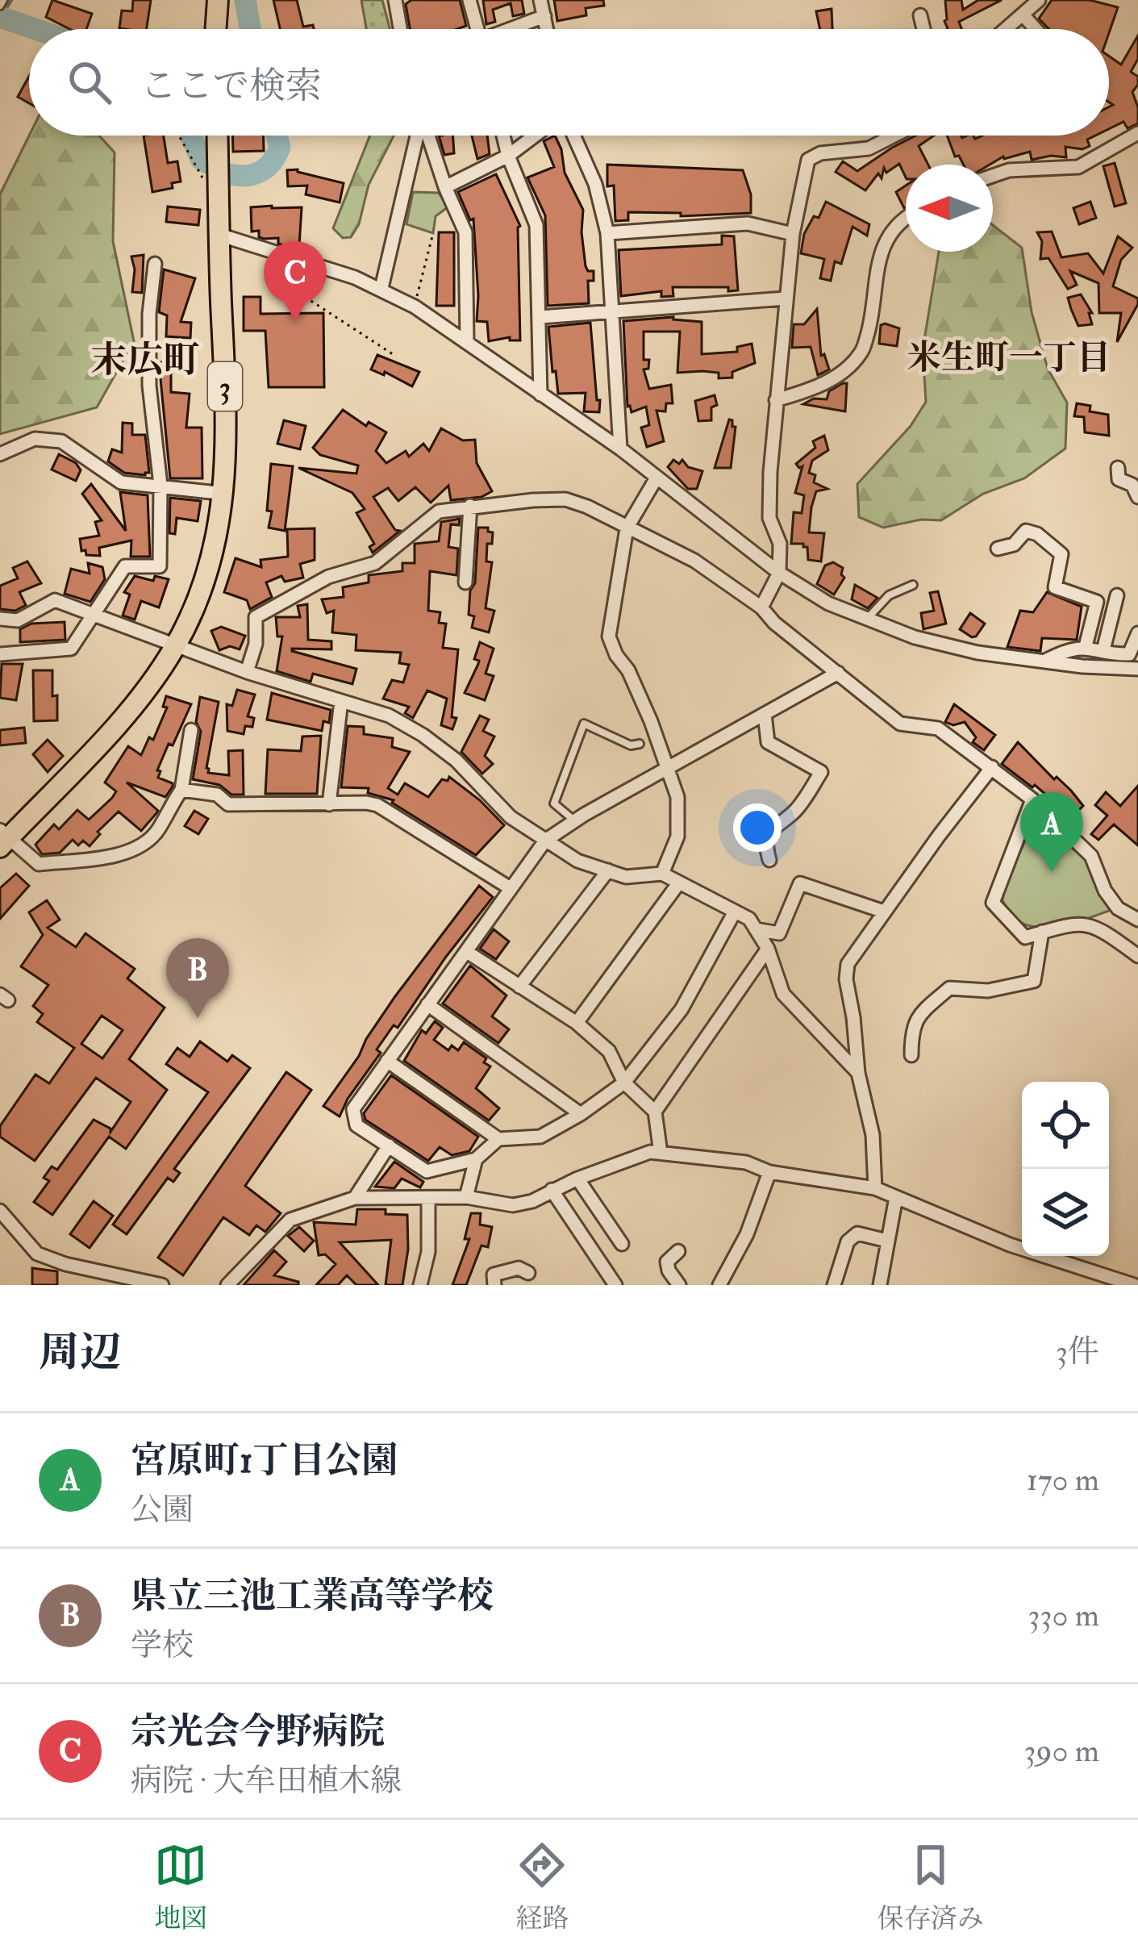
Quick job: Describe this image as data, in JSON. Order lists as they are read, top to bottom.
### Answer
{
  "streets": {
    "main road": ["3"]
  },
  "districts": ["米生町一丁目", "末広町"],
  "north": "left",
  "page": {
    "search": "ここで検索",
    "pins": ["C", "A", "B"],
    "heading": ["周辺", "3件"],
    "list": [
      {
        "mark": "A",
        "name": "宮原町1丁目公園",
        "note": "公園",
        "value": "170 m"
      },
      {
        "mark": "B",
        "name": "県立三池工業高等学校",
        "note": "学校",
        "value": "330 m"
      },
      {
        "mark": "C",
        "name": "宗光会今野病院",
        "note": "病院 · 大牟田植木線",
        "value": "390 m"
      }
    ],
    "nav": ["地図", "経路", "保存済み"]
  }
}
